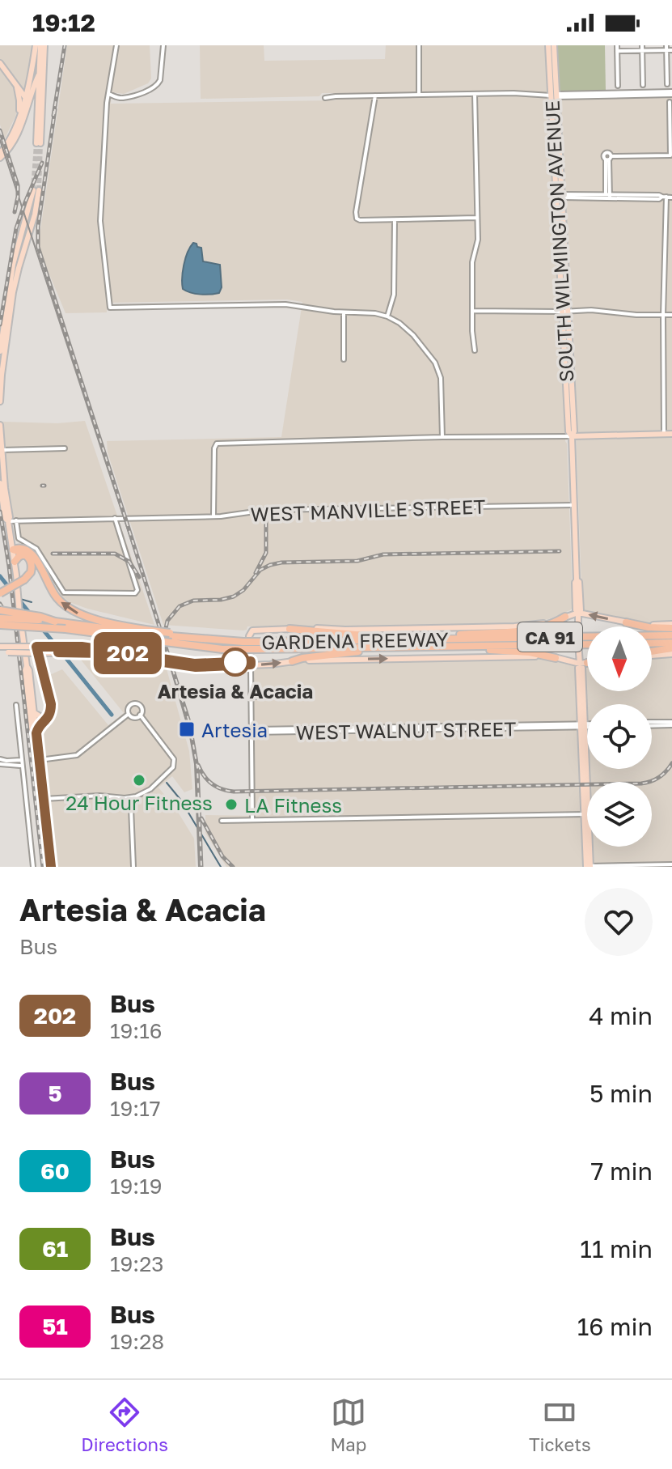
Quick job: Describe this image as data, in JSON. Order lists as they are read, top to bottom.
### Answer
{
  "streets": {
    "highway": ["CA 91", "GARDENA FREEWAY"],
    "main road": ["SOUTH WILMINGTON AVENUE"],
    "street": ["WEST MANVILLE STREET", "WEST WALNUT STREET"]
  },
  "crossings": [
    ["SOUTH WILMINGTON AVENUE", "WEST MANVILLE STREET"],
    ["SOUTH WILMINGTON AVENUE", "WEST WALNUT STREET"]
  ],
  "places": {
    "other": ["Artesia & Acacia", "24 Hour Fitness", "LA Fitness"],
    "transit": ["Artesia"]
  },
  "lines": ["bus line 202"],
  "north": "bottom",
  "page": {
    "status": "19:12",
    "on_map": "202",
    "heading": ["Artesia & Acacia", "Bus"],
    "list": [
      {
        "mark": "202",
        "name": "Bus",
        "note": "19:16",
        "value": "4 min"
      },
      {
        "mark": "5",
        "name": "Bus",
        "note": "19:17",
        "value": "5 min"
      },
      {
        "mark": "60",
        "name": "Bus",
        "note": "19:19",
        "value": "7 min"
      },
      {
        "mark": "61",
        "name": "Bus",
        "note": "19:23",
        "value": "11 min"
      },
      {
        "mark": "51",
        "name": "Bus",
        "note": "19:28",
        "value": "16 min"
      }
    ],
    "tabs": ["Directions", "Map", "Tickets"]
  }
}
